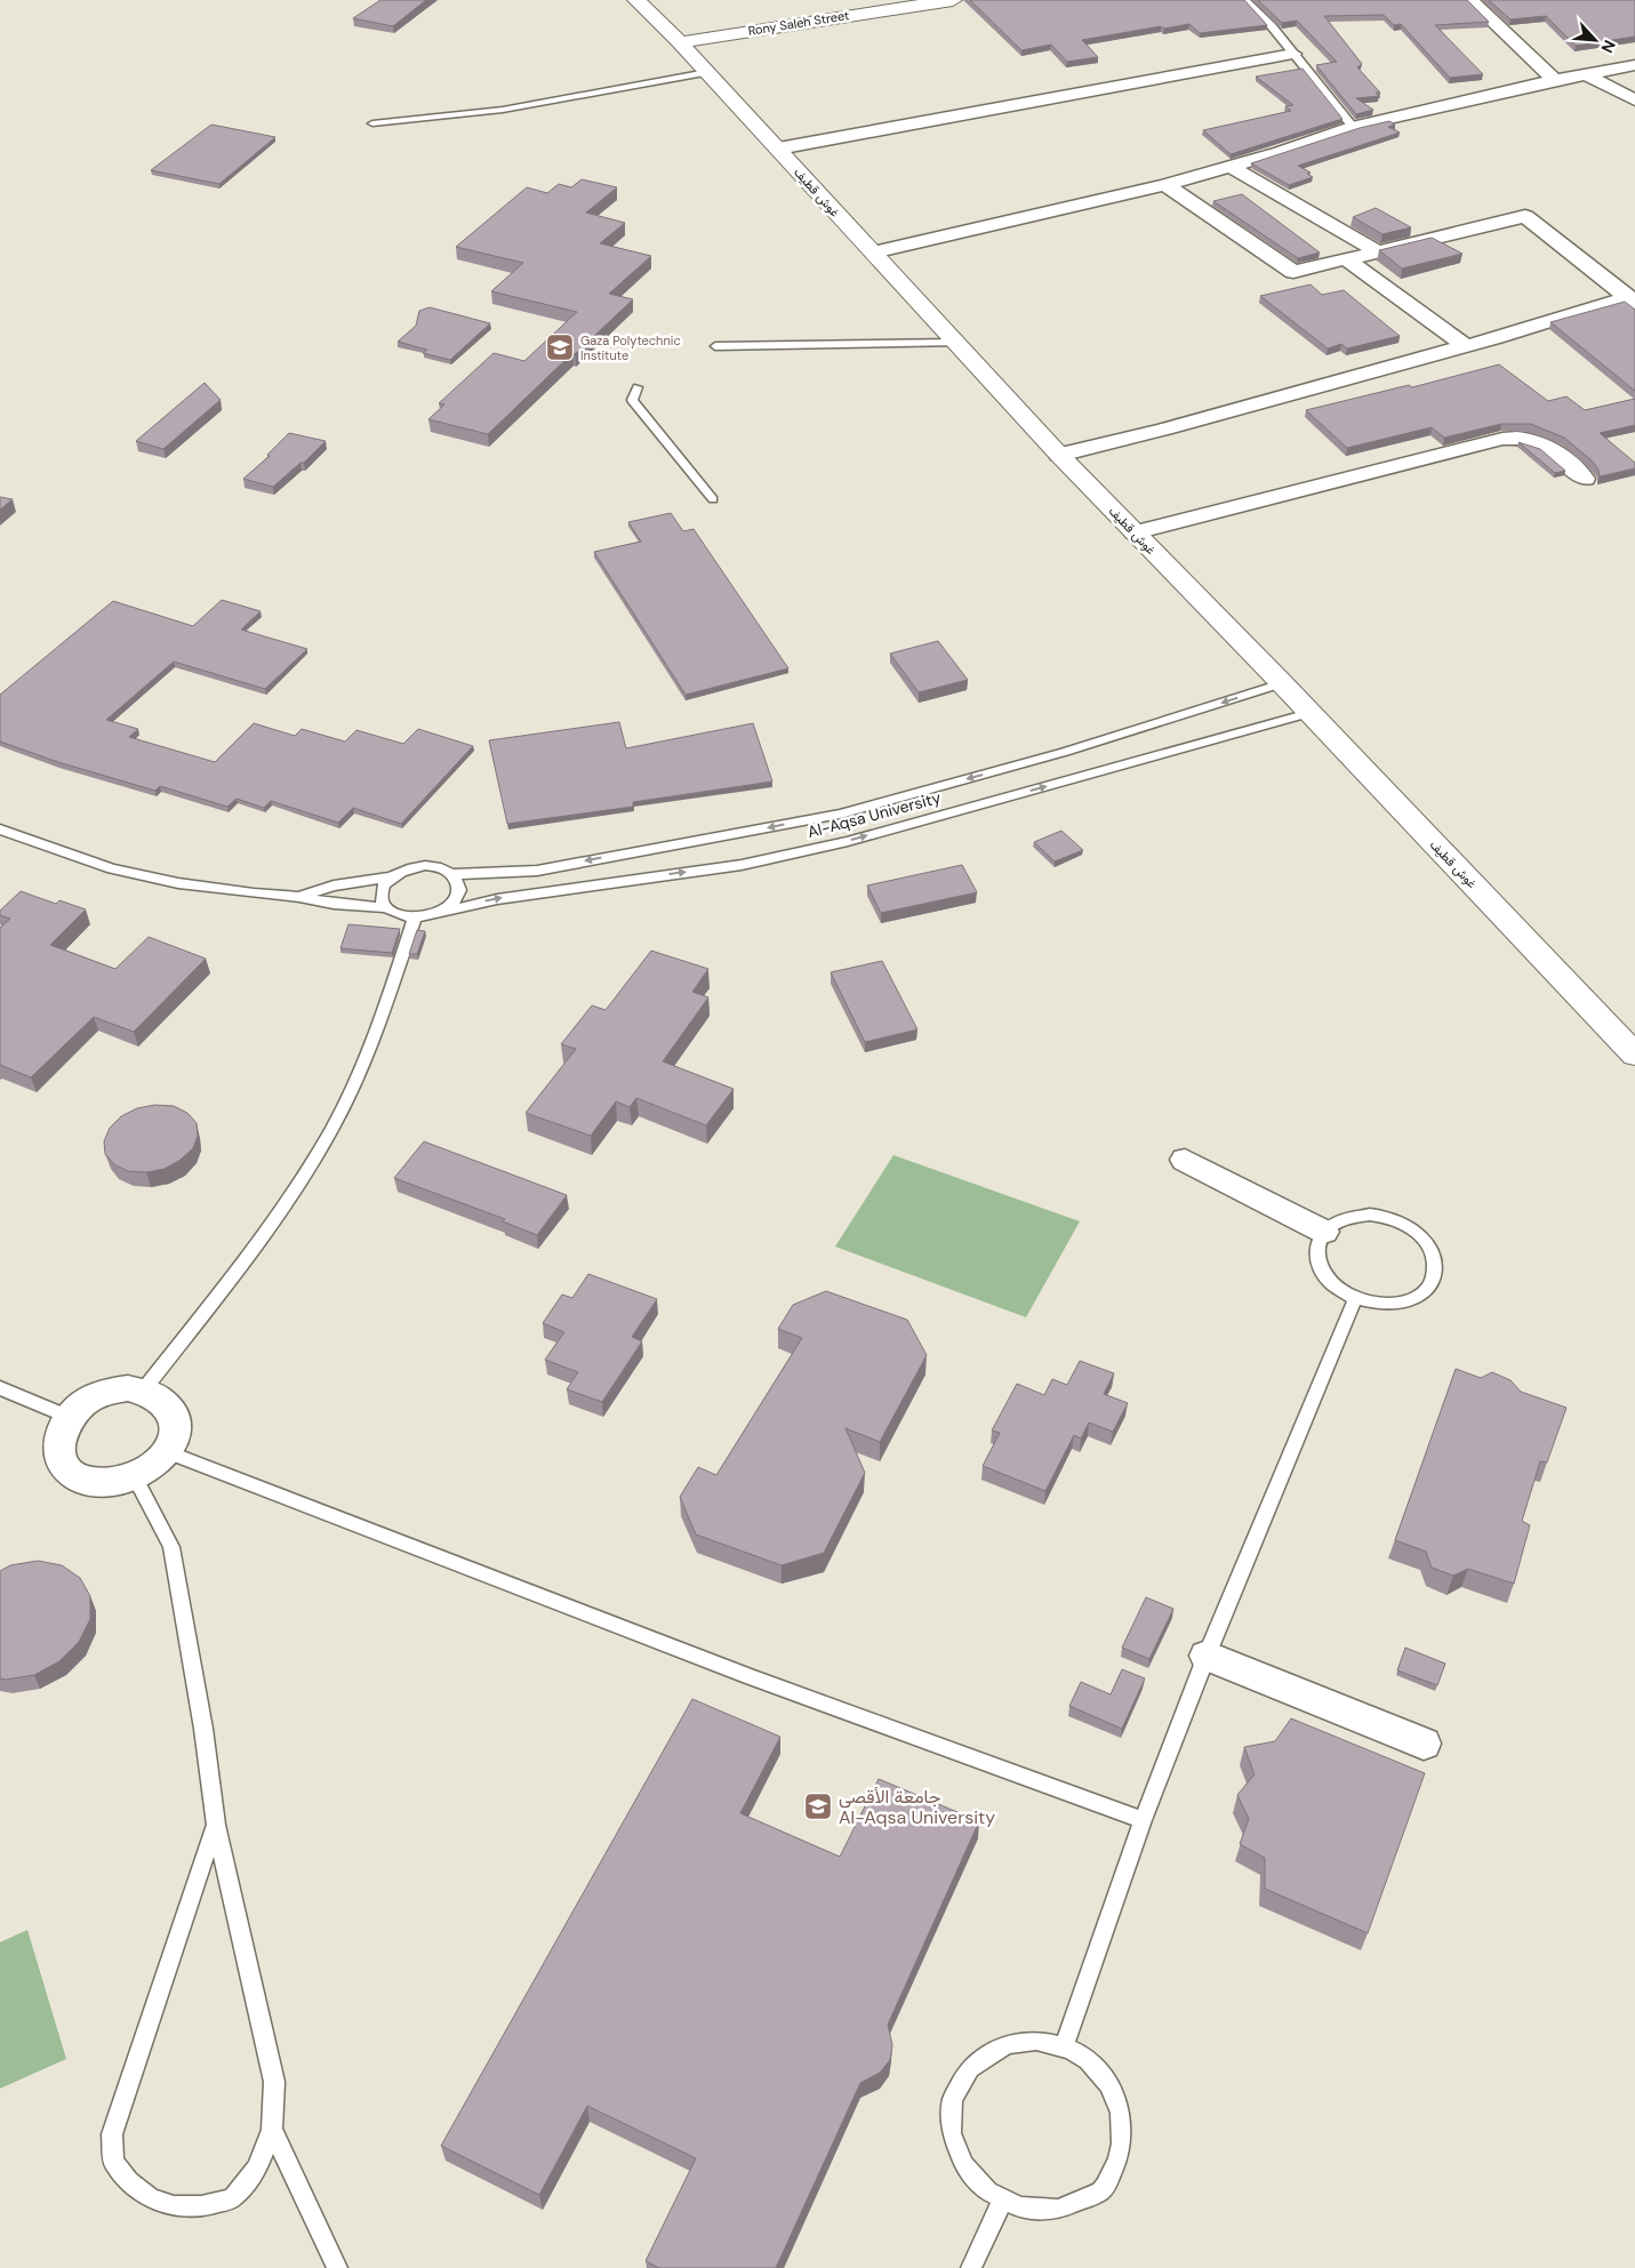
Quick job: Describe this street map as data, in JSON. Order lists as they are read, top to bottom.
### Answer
{
  "streets": {
    "main road": ["Rony Saleh Street", "غوش قطيف"],
    "lane": ["Al-Aqsa University"]
  },
  "crossings": [
    ["Rony Saleh Street", "غوش قطيف"],
    ["غوش قطيف", "Al-Aqsa University"]
  ],
  "places": {
    "school or university": ["Gaza Polytechnic Institute", "جامعة الأقصى Al-Aqsa University"]
  },
  "north": "bottom right"
}
